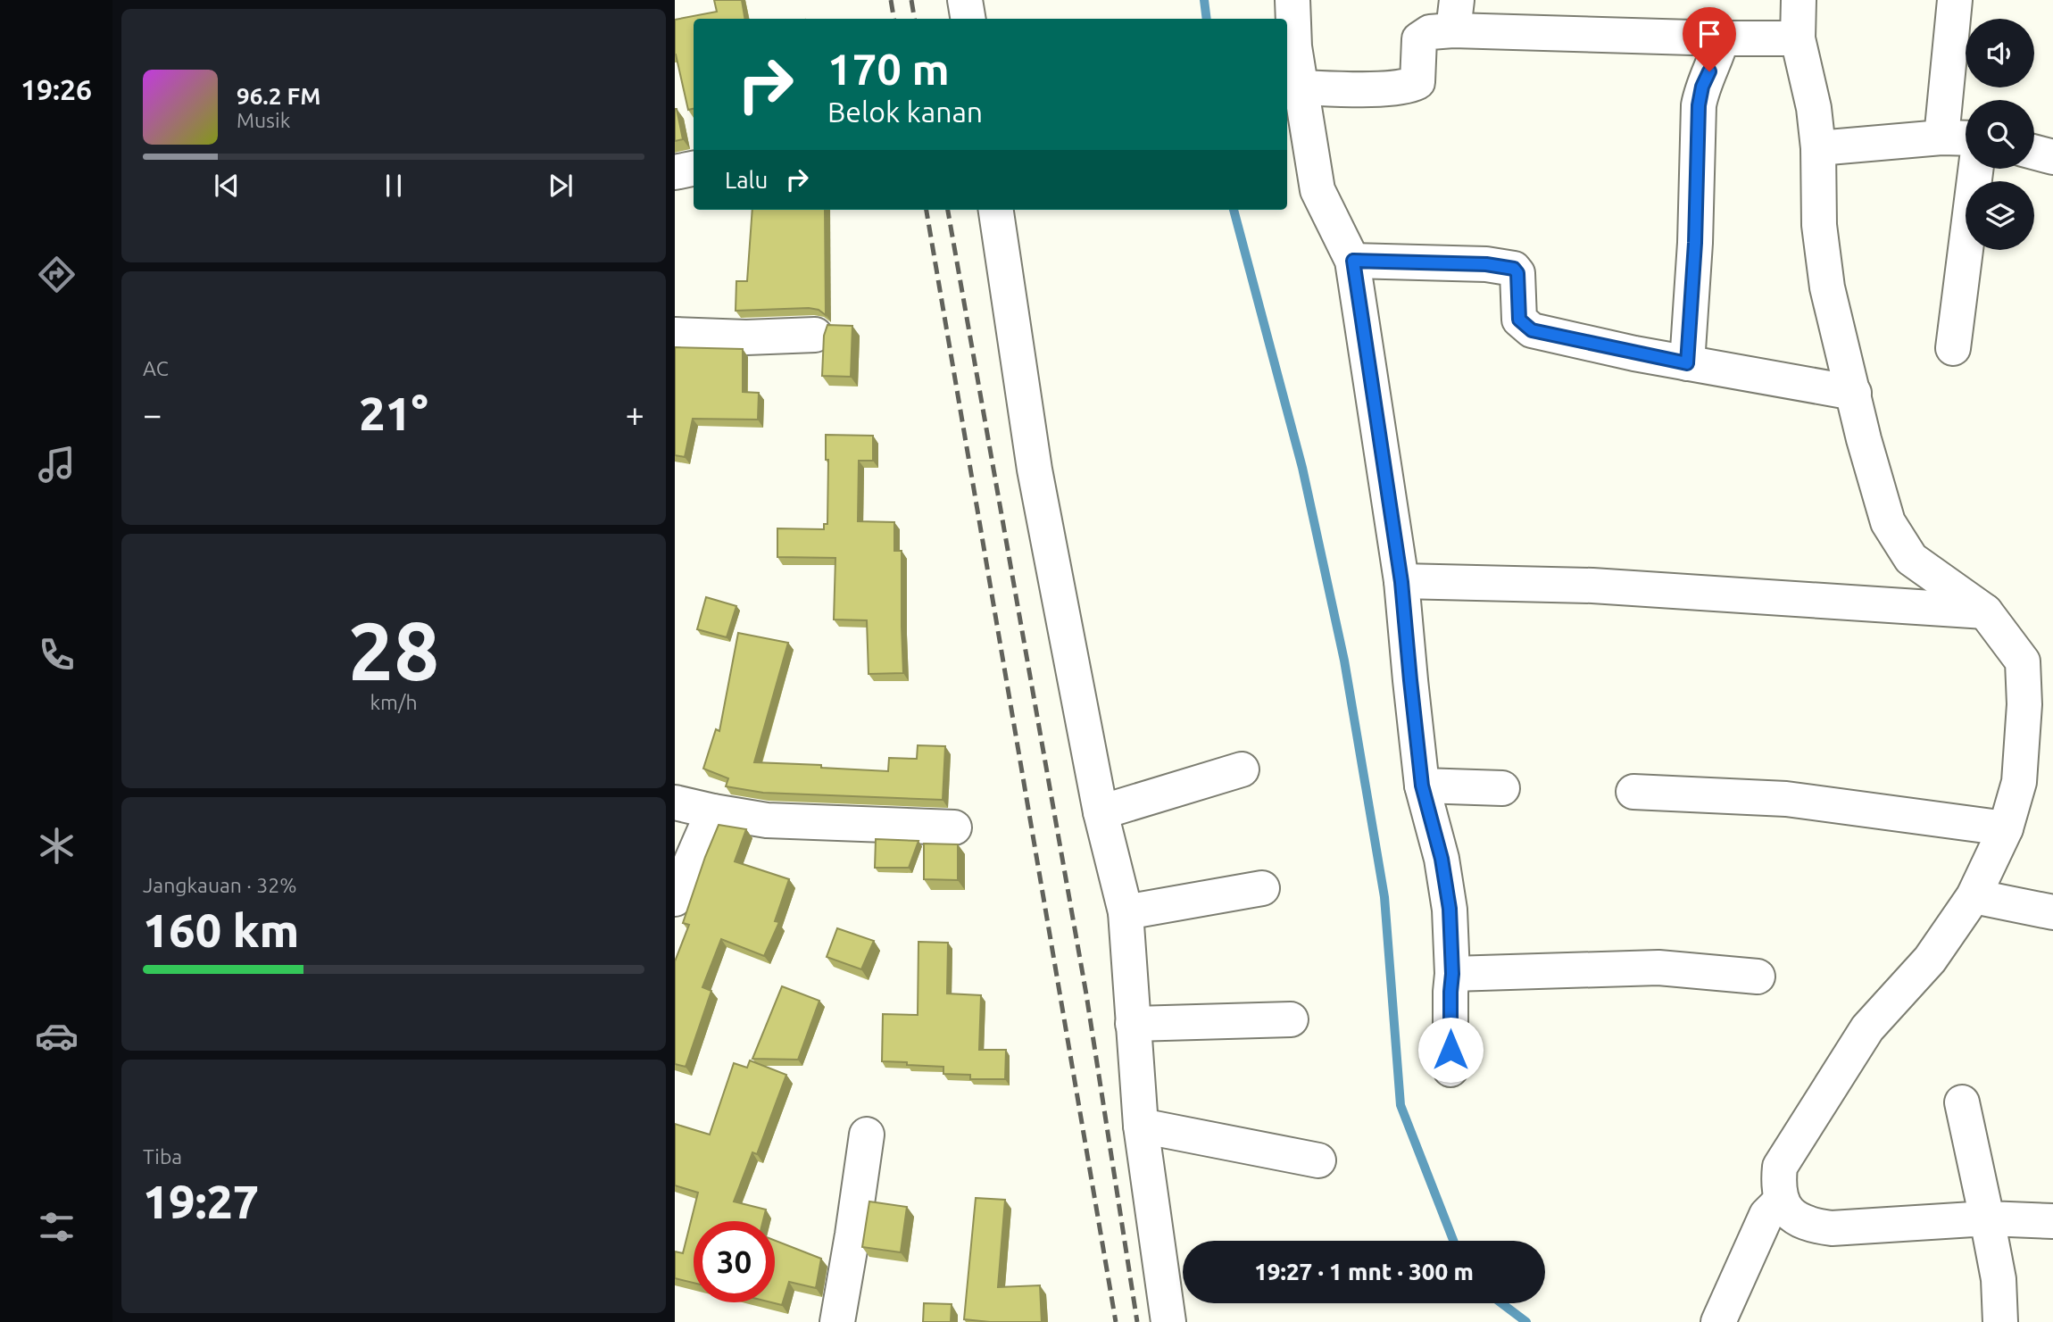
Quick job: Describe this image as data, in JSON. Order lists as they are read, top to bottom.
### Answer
{
  "page": {
    "tabs": "19:26",
    "turn": ["170 m", "Belok kanan"],
    "song": ["96.2 FM", "Musik"],
    "then": "Lalu",
    "tile": [
      "AC",
      ["28", "km/h"],
      ["Jangkauan · 32%", "160 km"],
      ["Tiba", "19:27"]
    ],
    "heat": ["−", "21°", "+"],
    "limit": "30",
    "trip": "19:27 · 1 mnt · 300 m"
  }
}
